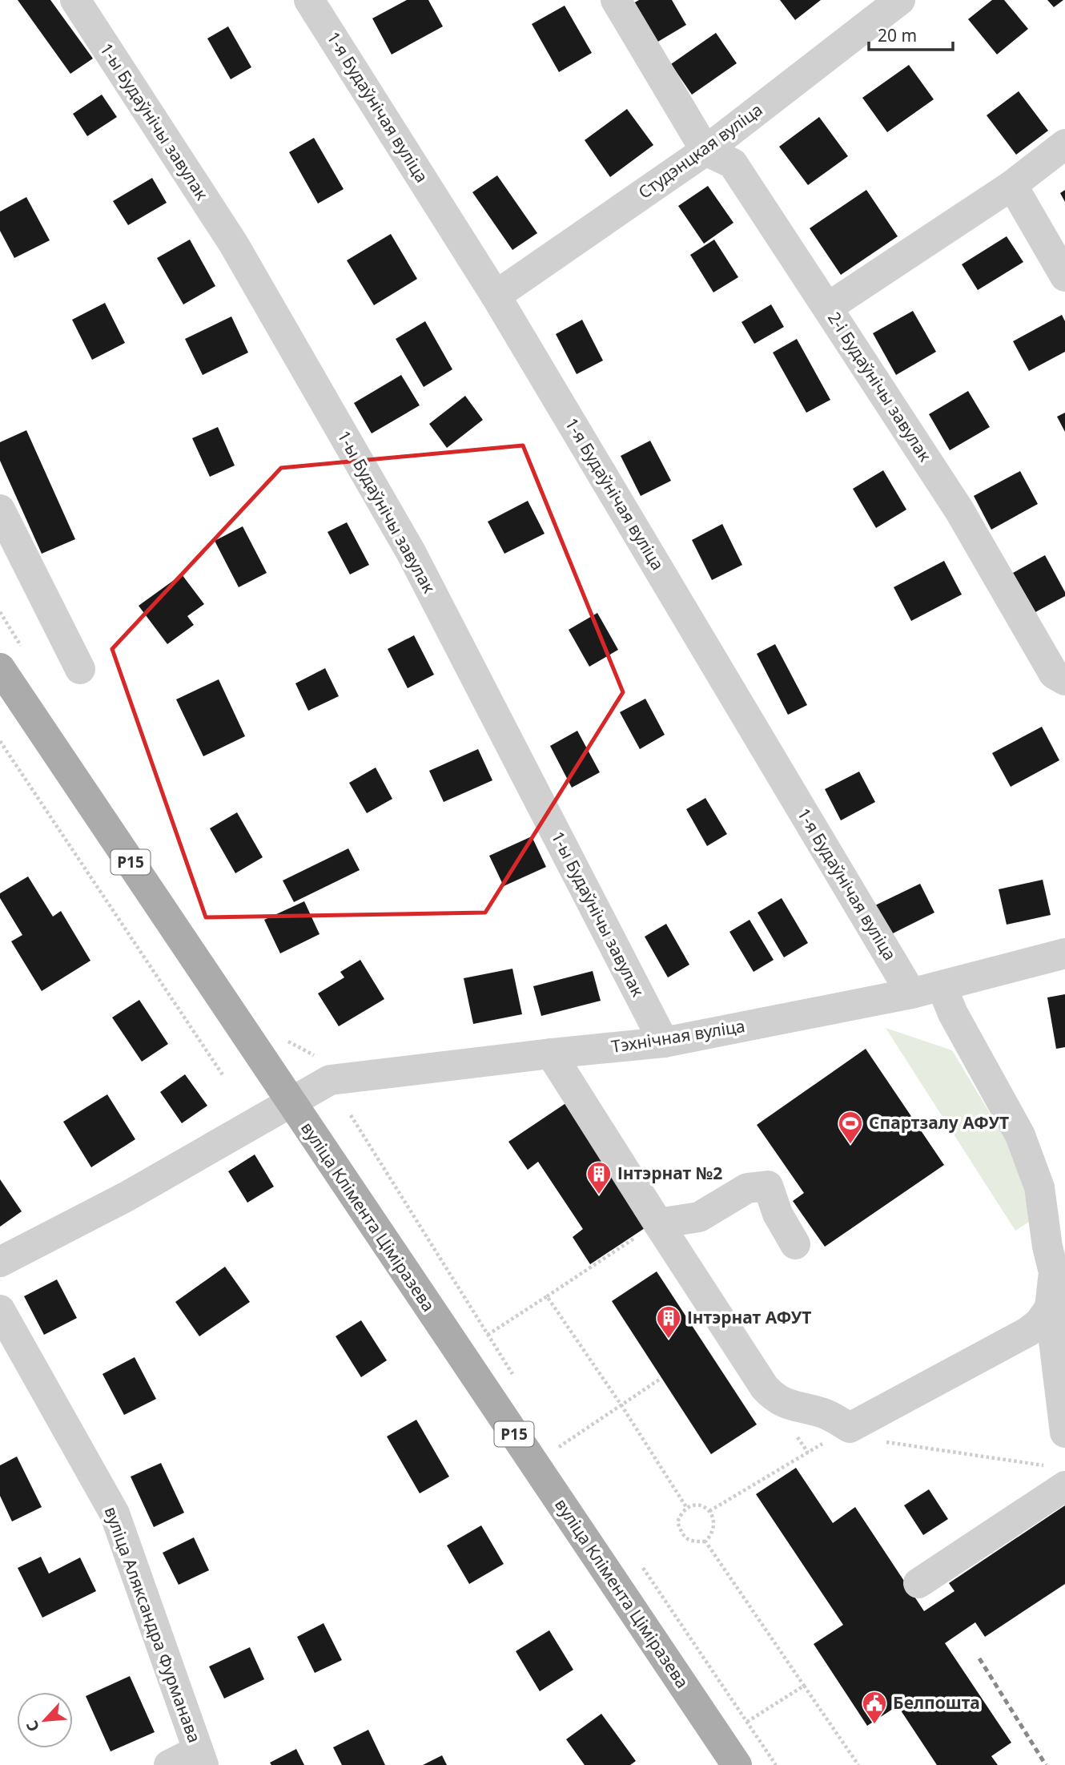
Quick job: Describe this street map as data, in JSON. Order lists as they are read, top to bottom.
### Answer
{
  "streets": {
    "main road": ["Р15", "вуліца Клімента Ціміразева"],
    "street": [
      "1-я Будаўнічая вуліца",
      "1-ы Будаўнічы завулак",
      "Студэнцкая вуліца",
      "2-і Будаўнічы завулак",
      "Тэхнічная вуліца",
      "вуліца Аляксандра Фурманава"
    ]
  },
  "crossings": [
    ["1-я Будаўнічая вуліца", "Студэнцкая вуліца"],
    ["1-я Будаўнічая вуліца", "Тэхнічная вуліца"],
    ["1-ы Будаўнічы завулак", "Тэхнічная вуліца"],
    ["Тэхнічная вуліца", "вуліца Клімента Ціміразева"]
  ],
  "places": {
    "sports": ["Спартзалу АФУТ"],
    "building": ["Інтэрнат №2", "Інтэрнат АФУТ"],
    "public building": ["Белпошта"]
  },
  "scale_bar": "20 m",
  "north": "bottom left"
}
